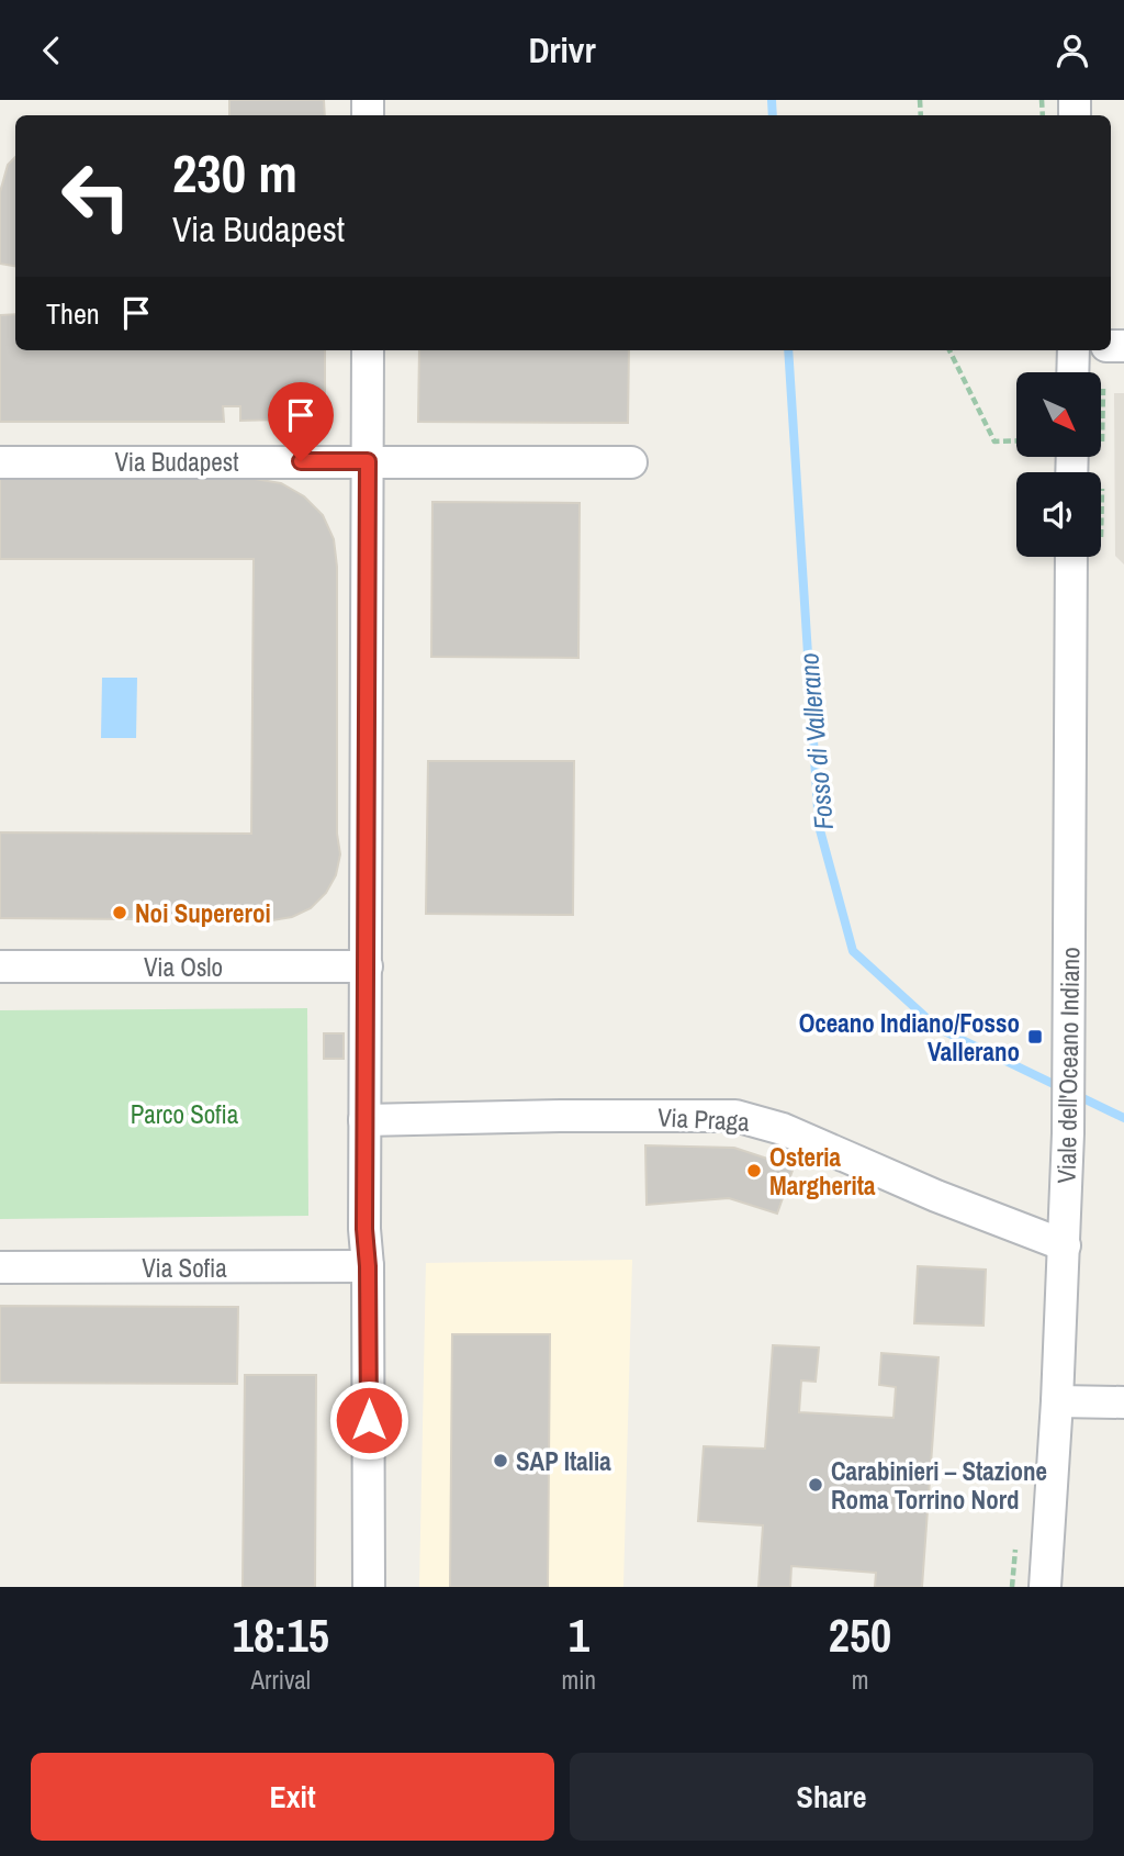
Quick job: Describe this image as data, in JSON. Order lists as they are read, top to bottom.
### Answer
{
  "streets": {
    "street": [
      "Via Budapest",
      "Via Oslo",
      "Viale dell'Oceano Indiano",
      "Via Praga",
      "Via Sofia"
    ]
  },
  "crossings": [
    ["Viale dell'Oceano Indiano", "Via Praga"]
  ],
  "water": ["Fosso di Vallerano"],
  "parks": ["Parco Sofia"],
  "places": {
    "other": [
      "Noi Supereroi",
      "Osteria Margherita",
      "SAP Italia",
      "Carabinieri – Stazione Roma Torrino Nord"
    ],
    "transit": ["Oceano Indiano/Fosso Vallerano"]
  },
  "north": "bottom right",
  "page": {
    "header": "Drivr",
    "turn": ["230 m", "Via Budapest"],
    "then": "Then",
    "eta": [
      "18:15",
      "Arrival",
      "1",
      "min",
      "250",
      "m"
    ],
    "buttons": ["Exit", "Share"]
  }
}
